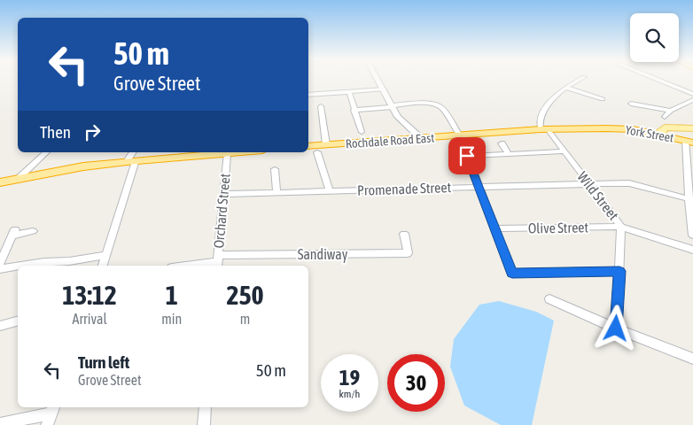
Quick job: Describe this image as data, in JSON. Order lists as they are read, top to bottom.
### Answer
{
  "streets": {
    "highway": ["York Street", "Rochdale Road East"],
    "street": [
      "Promenade Street",
      "Wild Street",
      "Orchard Street",
      "Olive Street",
      "Sandiway"
    ]
  },
  "crossings": [
    ["York Street", "Rochdale Road East"],
    ["Rochdale Road East", "Wild Street"],
    ["Promenade Street", "Wild Street"],
    ["Promenade Street", "Orchard Street"],
    ["Wild Street", "Olive Street"],
    ["Orchard Street", "Sandiway"]
  ],
  "page": {
    "turn": ["50 m", "Grove Street"],
    "then": "Then",
    "eta": [
      "13:12",
      "Arrival",
      "1",
      "min",
      "250",
      "m"
    ],
    "list": [
      {
        "name": "Turn left",
        "note": "Grove Street",
        "value": "50 m"
      }
    ],
    "speed": "19 km/h",
    "limit": "30"
  }
}
